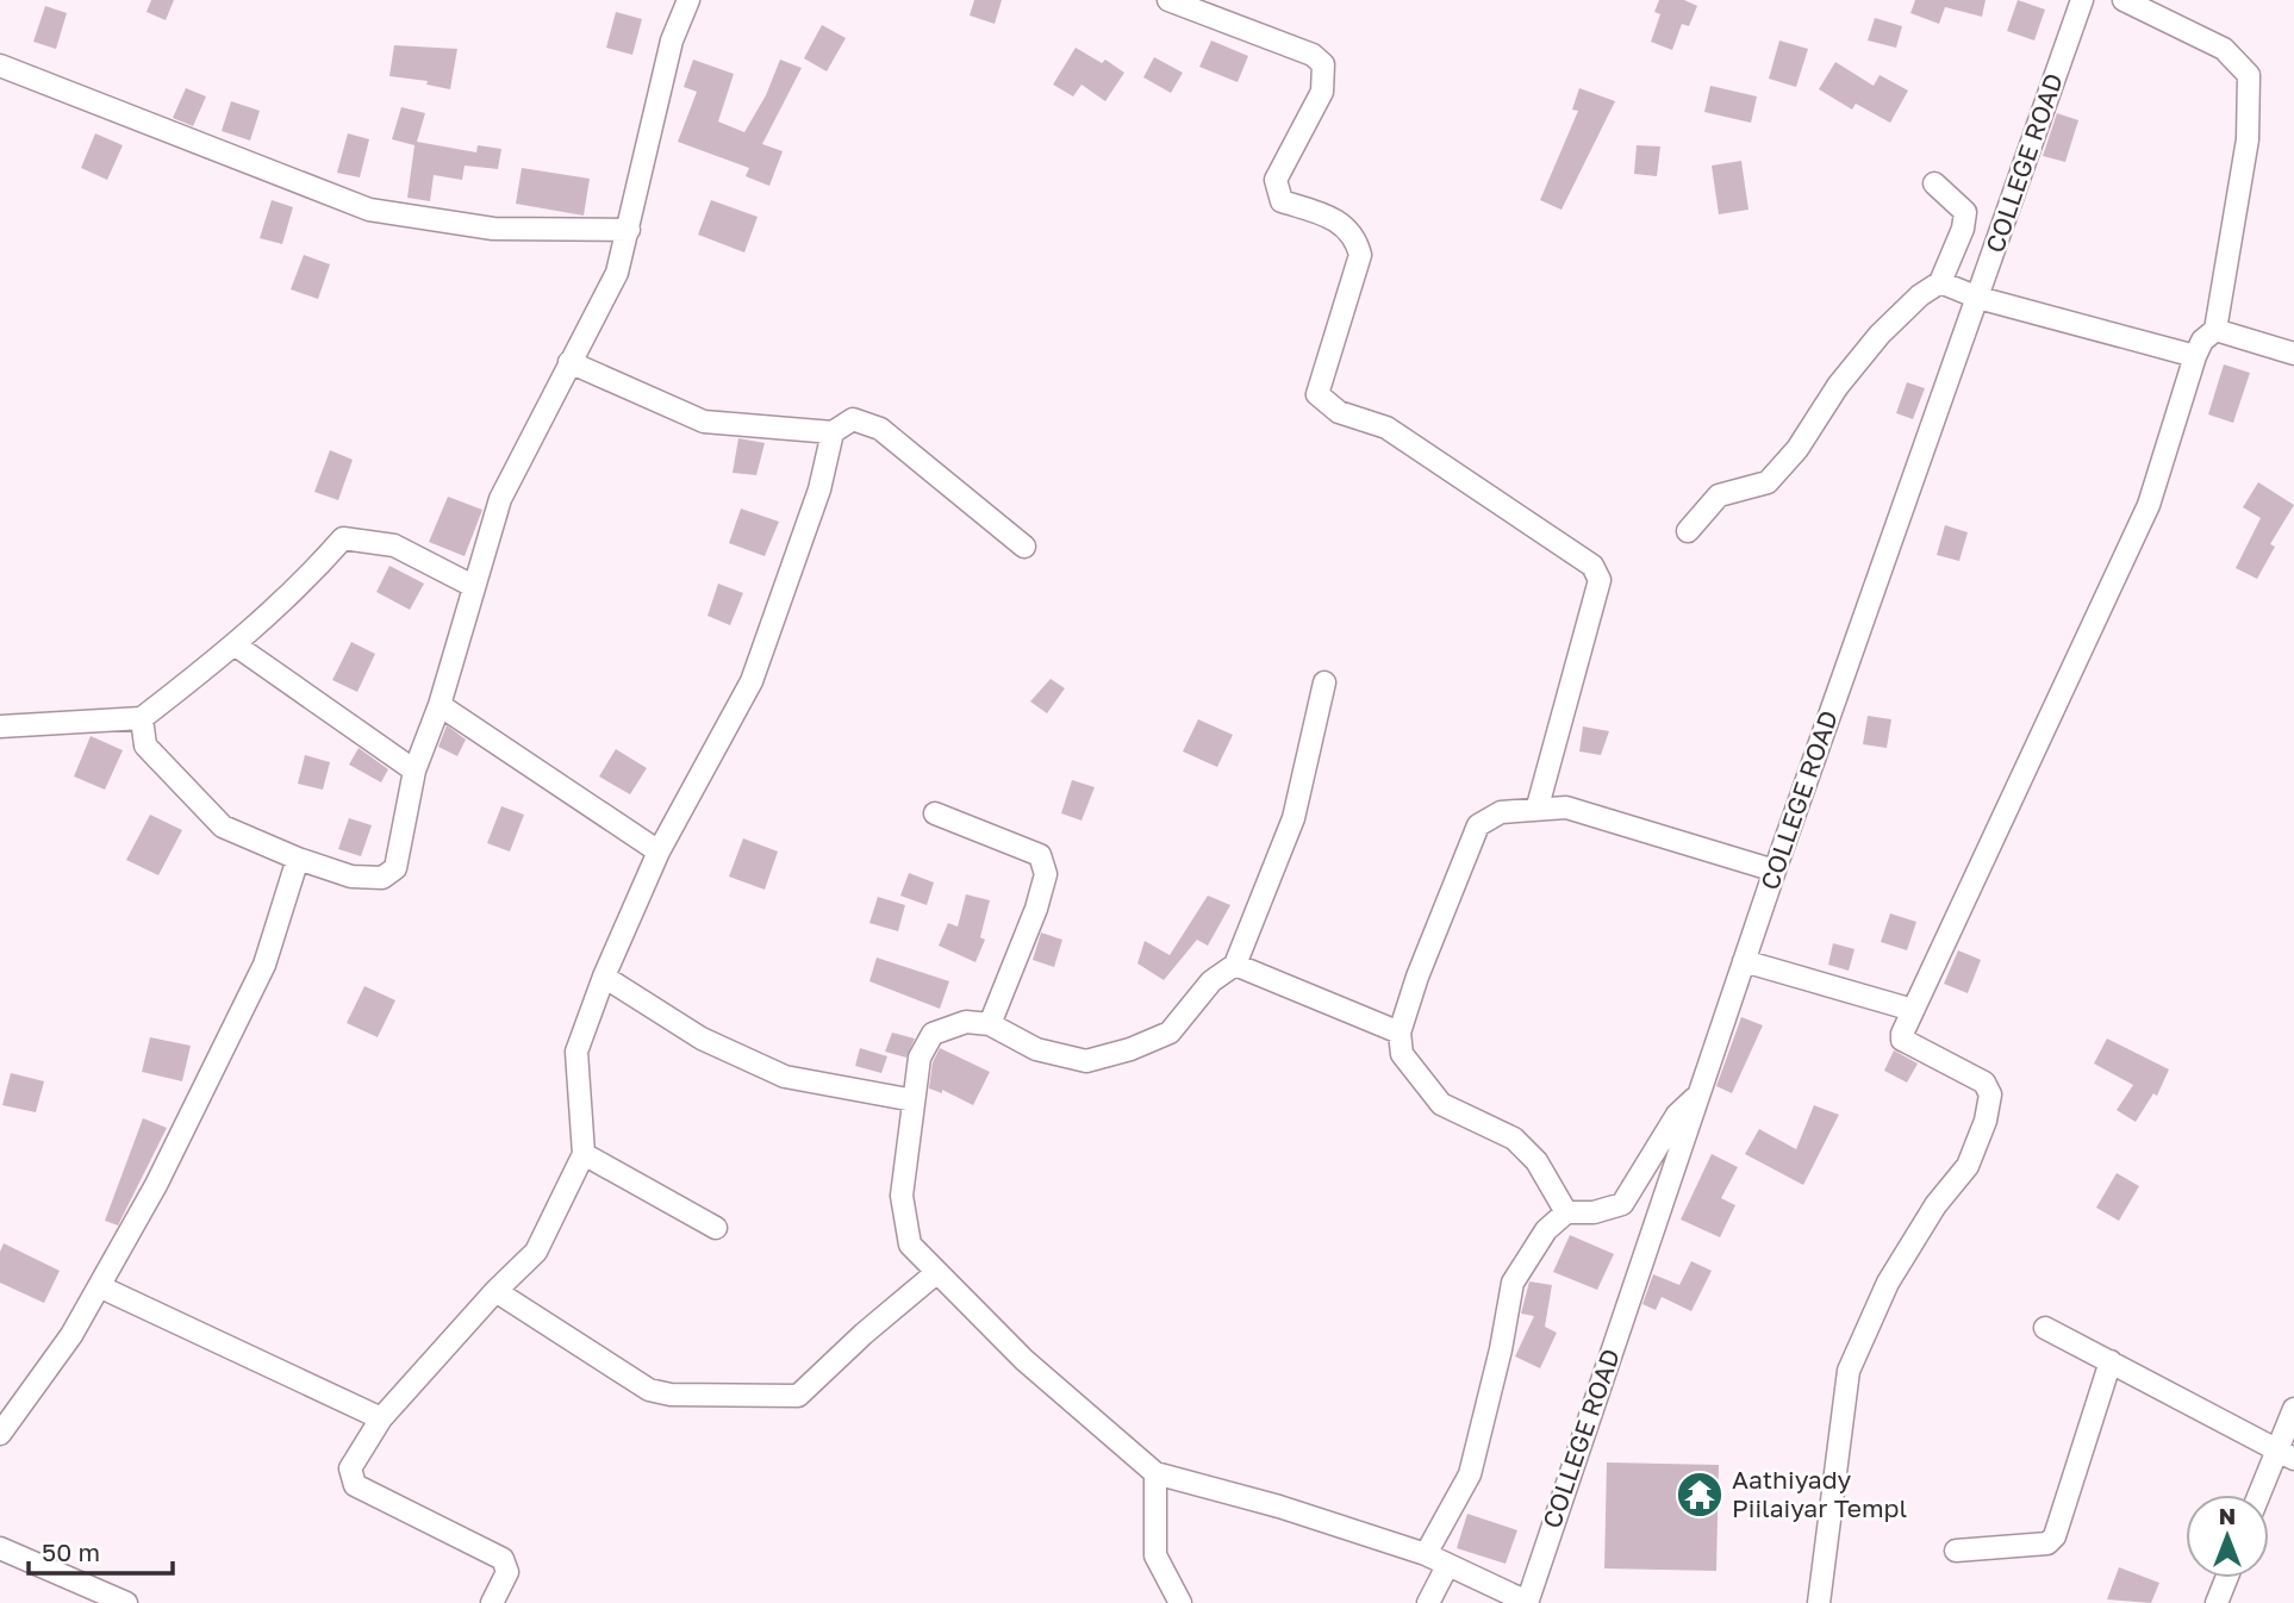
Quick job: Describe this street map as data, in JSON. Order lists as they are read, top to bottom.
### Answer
{
  "streets": {
    "street": ["COLLEGE ROAD"]
  },
  "places": {
    "temple": ["Aathiyady Piilaiyar Templ"]
  },
  "scale_bar": "50 m",
  "north": "top"
}
